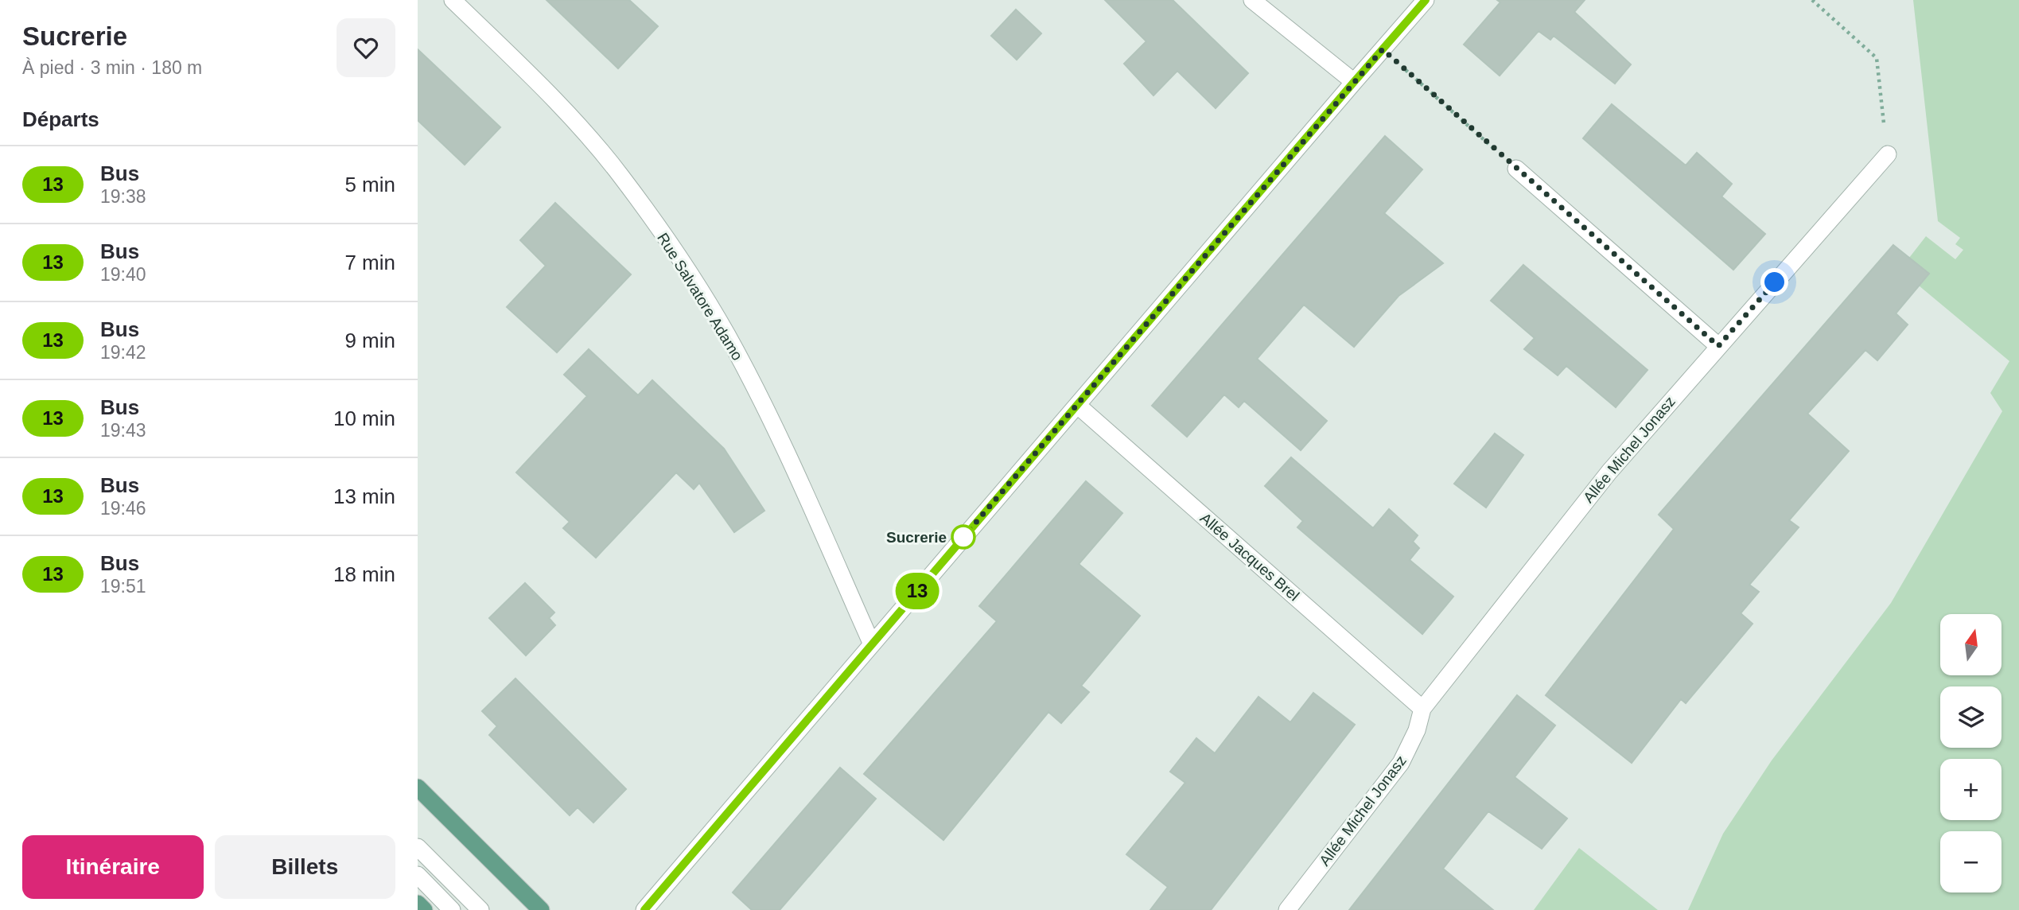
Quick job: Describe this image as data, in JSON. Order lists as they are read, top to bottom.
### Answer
{
  "streets": {
    "street": ["Rue Salvatore Adamo", "Allée Michel Jonasz", "Allée Jacques Brel"]
  },
  "crossings": [
    ["Allée Michel Jonasz", "Allée Jacques Brel"]
  ],
  "places": ["Sucrerie"],
  "lines": ["bus line 13"],
  "north": "top",
  "page": {
    "heading": [
      ["Sucrerie", "À pied · 3 min · 180 m"],
      "Départs"
    ],
    "on_map": "13",
    "list": [
      {
        "mark": "13",
        "name": "Bus",
        "note": "19:38",
        "value": "5 min"
      },
      {
        "mark": "13",
        "name": "Bus",
        "note": "19:40",
        "value": "7 min"
      },
      {
        "mark": "13",
        "name": "Bus",
        "note": "19:42",
        "value": "9 min"
      },
      {
        "mark": "13",
        "name": "Bus",
        "note": "19:43",
        "value": "10 min"
      },
      {
        "mark": "13",
        "name": "Bus",
        "note": "19:46",
        "value": "13 min"
      },
      {
        "mark": "13",
        "name": "Bus",
        "note": "19:51",
        "value": "18 min"
      }
    ],
    "map_buttons": ["+", "−"],
    "buttons": ["Itinéraire", "Billets"]
  }
}
